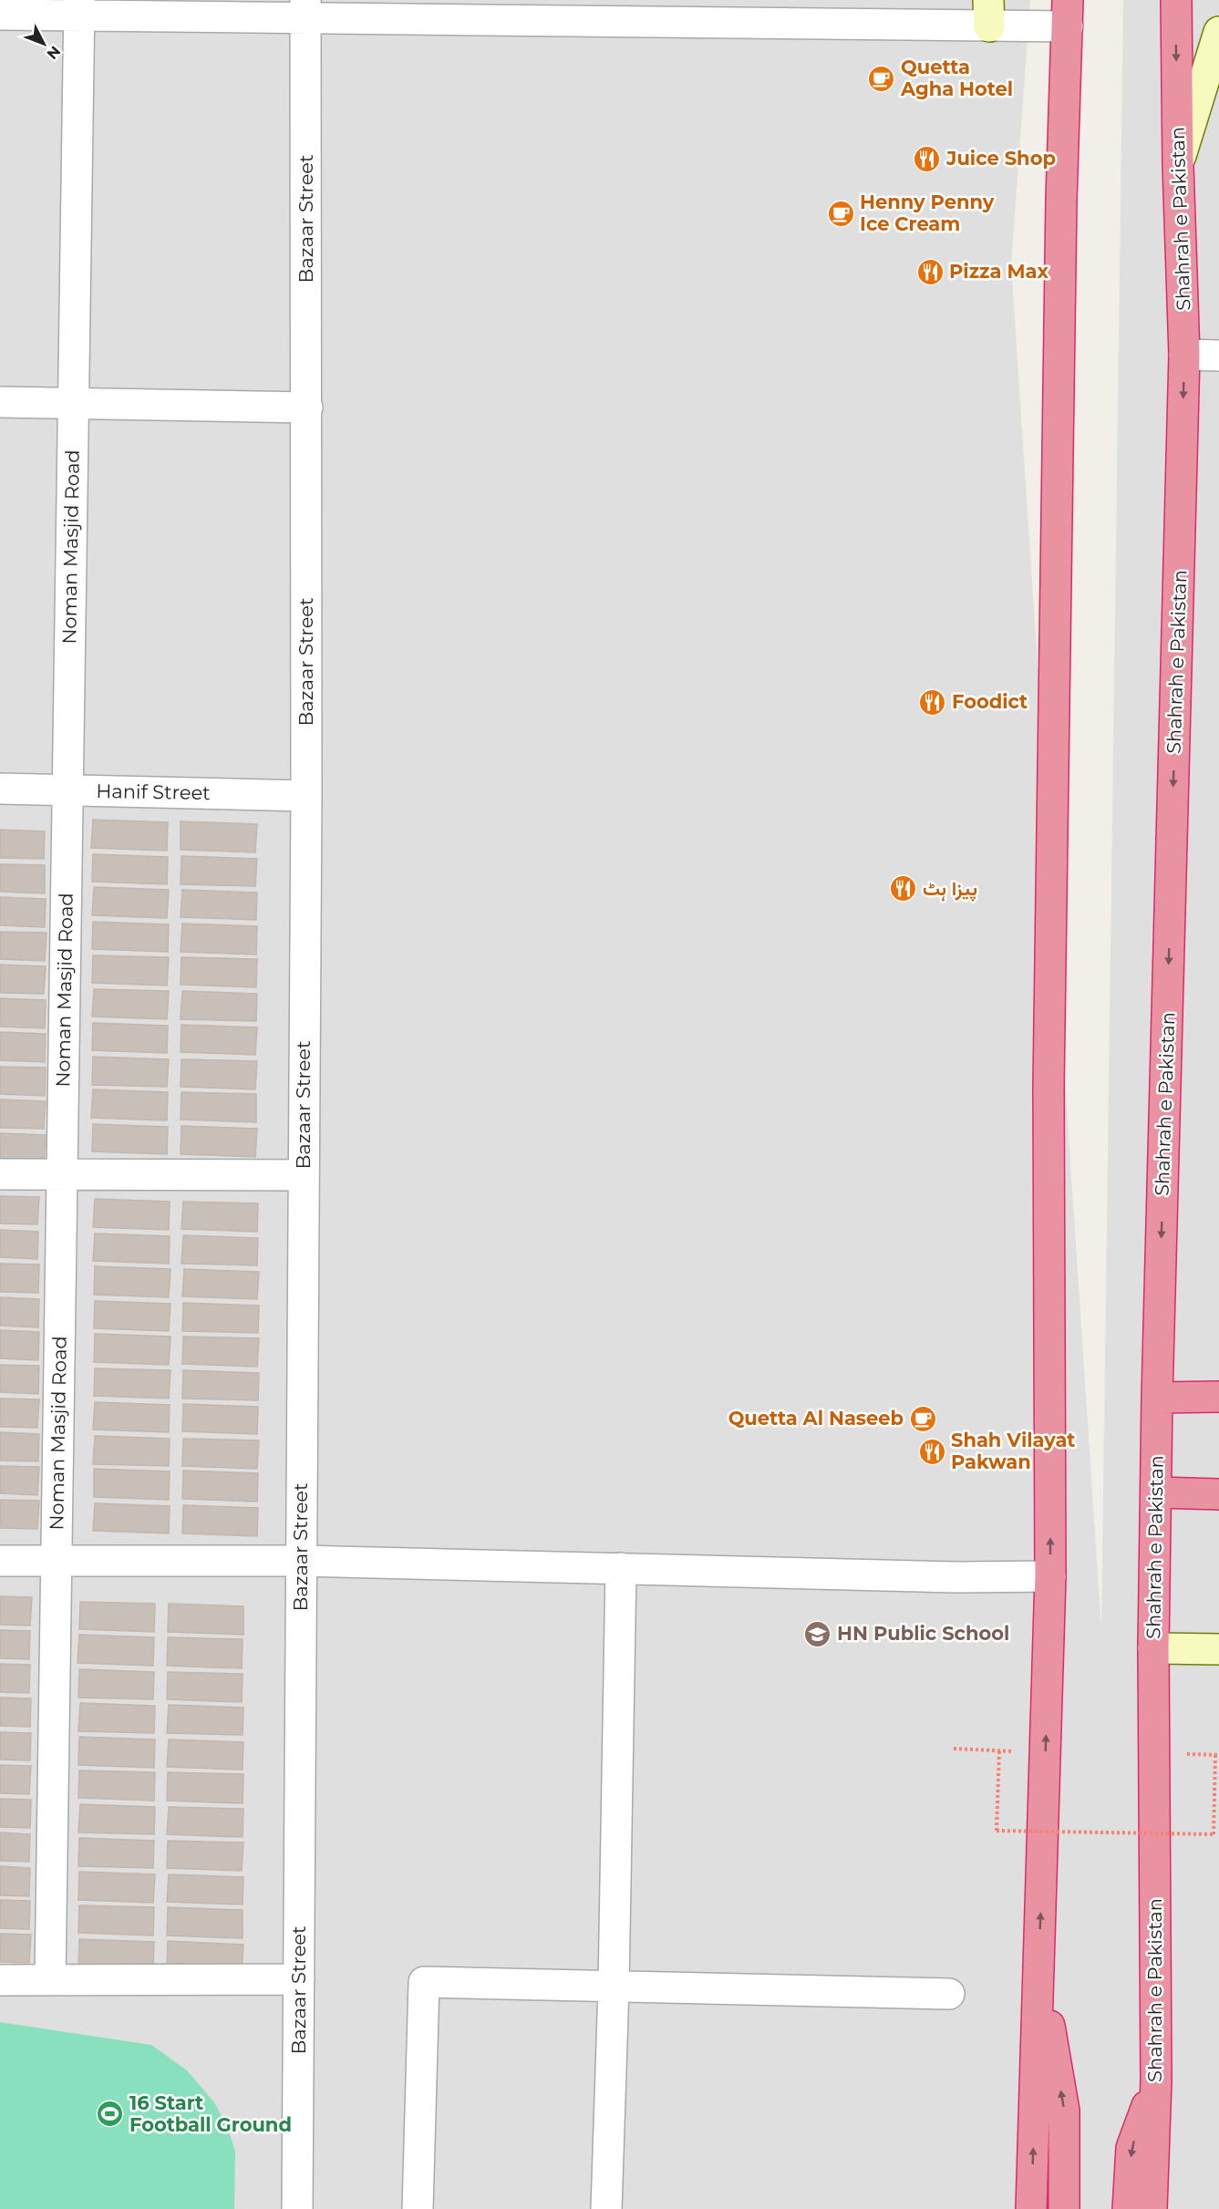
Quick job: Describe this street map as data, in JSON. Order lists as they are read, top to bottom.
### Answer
{
  "streets": {
    "highway": ["Shahrah e Pakistan"],
    "street": ["Bazaar Street", "Noman Masjid Road", "Hanif Street"]
  },
  "crossings": [
    ["Bazaar Street", "Hanif Street"],
    ["Noman Masjid Road", "Hanif Street"]
  ],
  "places": {
    "cafe": ["Quetta Agha Hotel", "Henny Penny Ice Cream", "Quetta Al Naseeb"],
    "restaurant": [
      "Juice Shop",
      "Pizza Max",
      "Foodict",
      "پیزا ہٹ",
      "Shah Vilayat Pakwan"
    ],
    "school or university": ["HN Public School"],
    "sports": ["16 Start Football Ground"]
  },
  "north": "bottom right"
}
